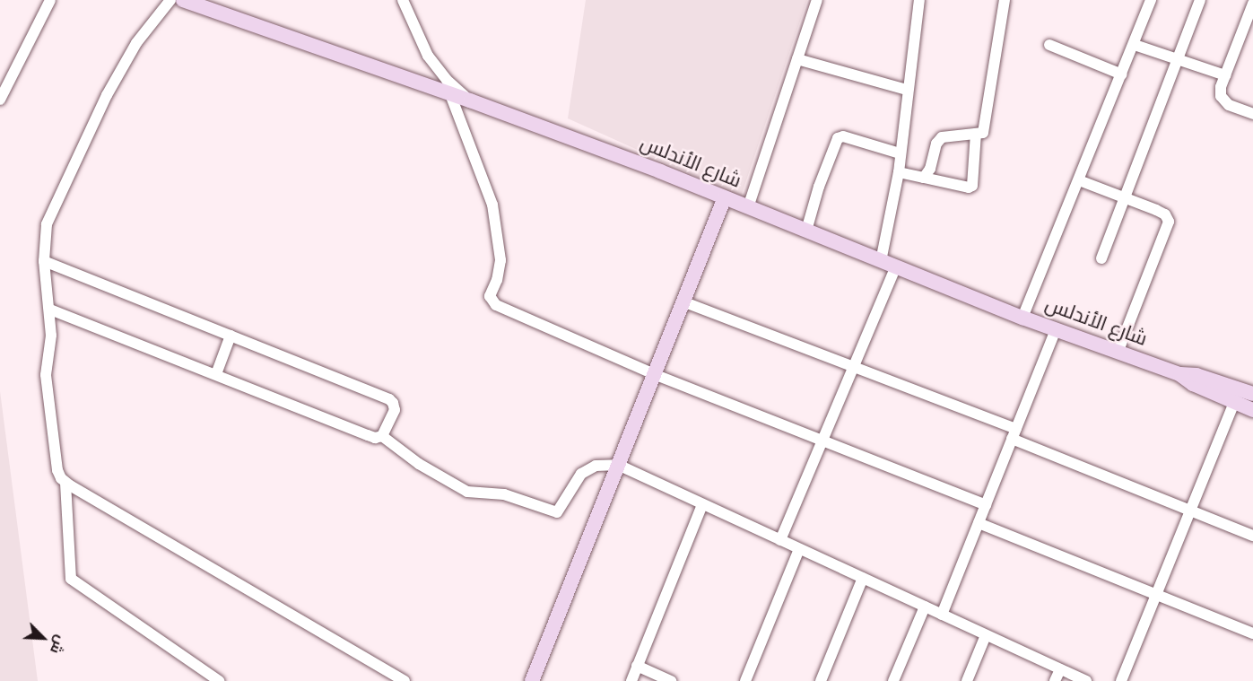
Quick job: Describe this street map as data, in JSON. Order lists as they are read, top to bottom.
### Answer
{
  "streets": {
    "main road": ["شارع الأندلس"]
  },
  "north": "bottom right"
}
